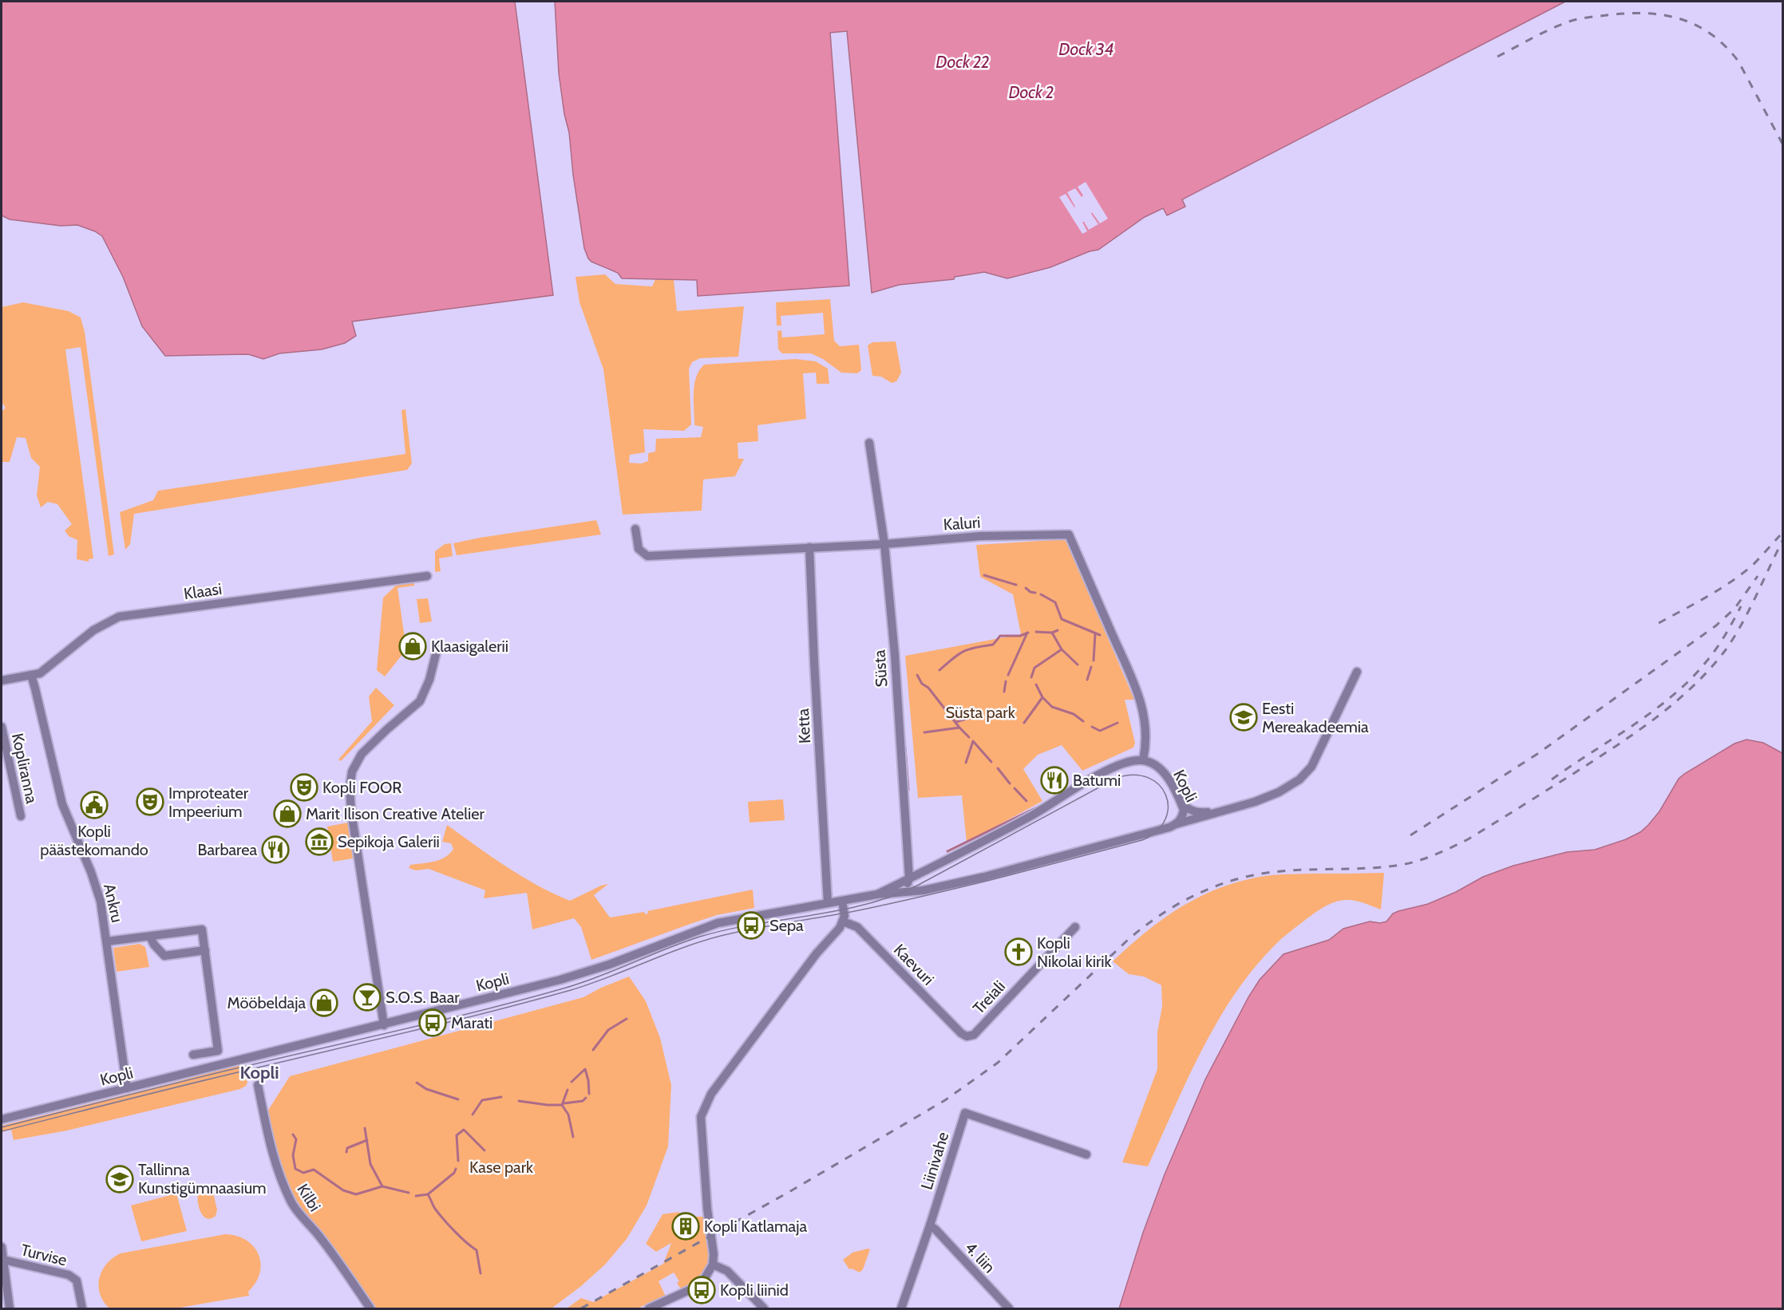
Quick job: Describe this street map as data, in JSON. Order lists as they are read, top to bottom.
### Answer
{
  "streets": {
    "street": [
      "Kaluri",
      "Klaasi",
      "Süsta",
      "Ketta",
      "Kopliranna",
      "Kopli",
      "Ankru",
      "Kaevuri",
      "Treiali",
      "Liinivahe",
      "Kilbi",
      "Turvise",
      "4. liin"
    ]
  },
  "crossings": [
    ["Kaluri", "Süsta"],
    ["Kaluri", "Ketta"],
    ["Kaluri", "Kopli"],
    ["Klaasi", "Ankru"],
    ["Süsta", "Kopli"],
    ["Ketta", "Kopli"],
    ["Kopli", "Ankru"],
    ["Kaevuri", "Treiali"],
    ["Liinivahe", "4. liin"]
  ],
  "districts": ["Kopli"],
  "water": ["Dock 34", "Dock 22", "Dock 2"],
  "parks": ["Süsta park", "Kase park"],
  "places": {
    "shop": ["Klaasigalerii", "Marit Ilison Creative Atelier", "Mööbeldaja"],
    "school or university": ["Eesti Mereakadeemia", "Tallinna Kunstigümnaasium"],
    "restaurant": ["Batumi", "Barbarea"],
    "theatre": ["Kopli FOOR", "Improteater Impeerium"],
    "public building": ["Kopli päästekomando"],
    "museum": ["Sepikoja Galerii"],
    "bus stop": ["Sepa", "Marati", "Kopli liinid"],
    "church": ["Kopli Nikolai kirik"],
    "bar": ["S.O.S. Baar"],
    "building": ["Kopli Katlamaja"]
  }
}
